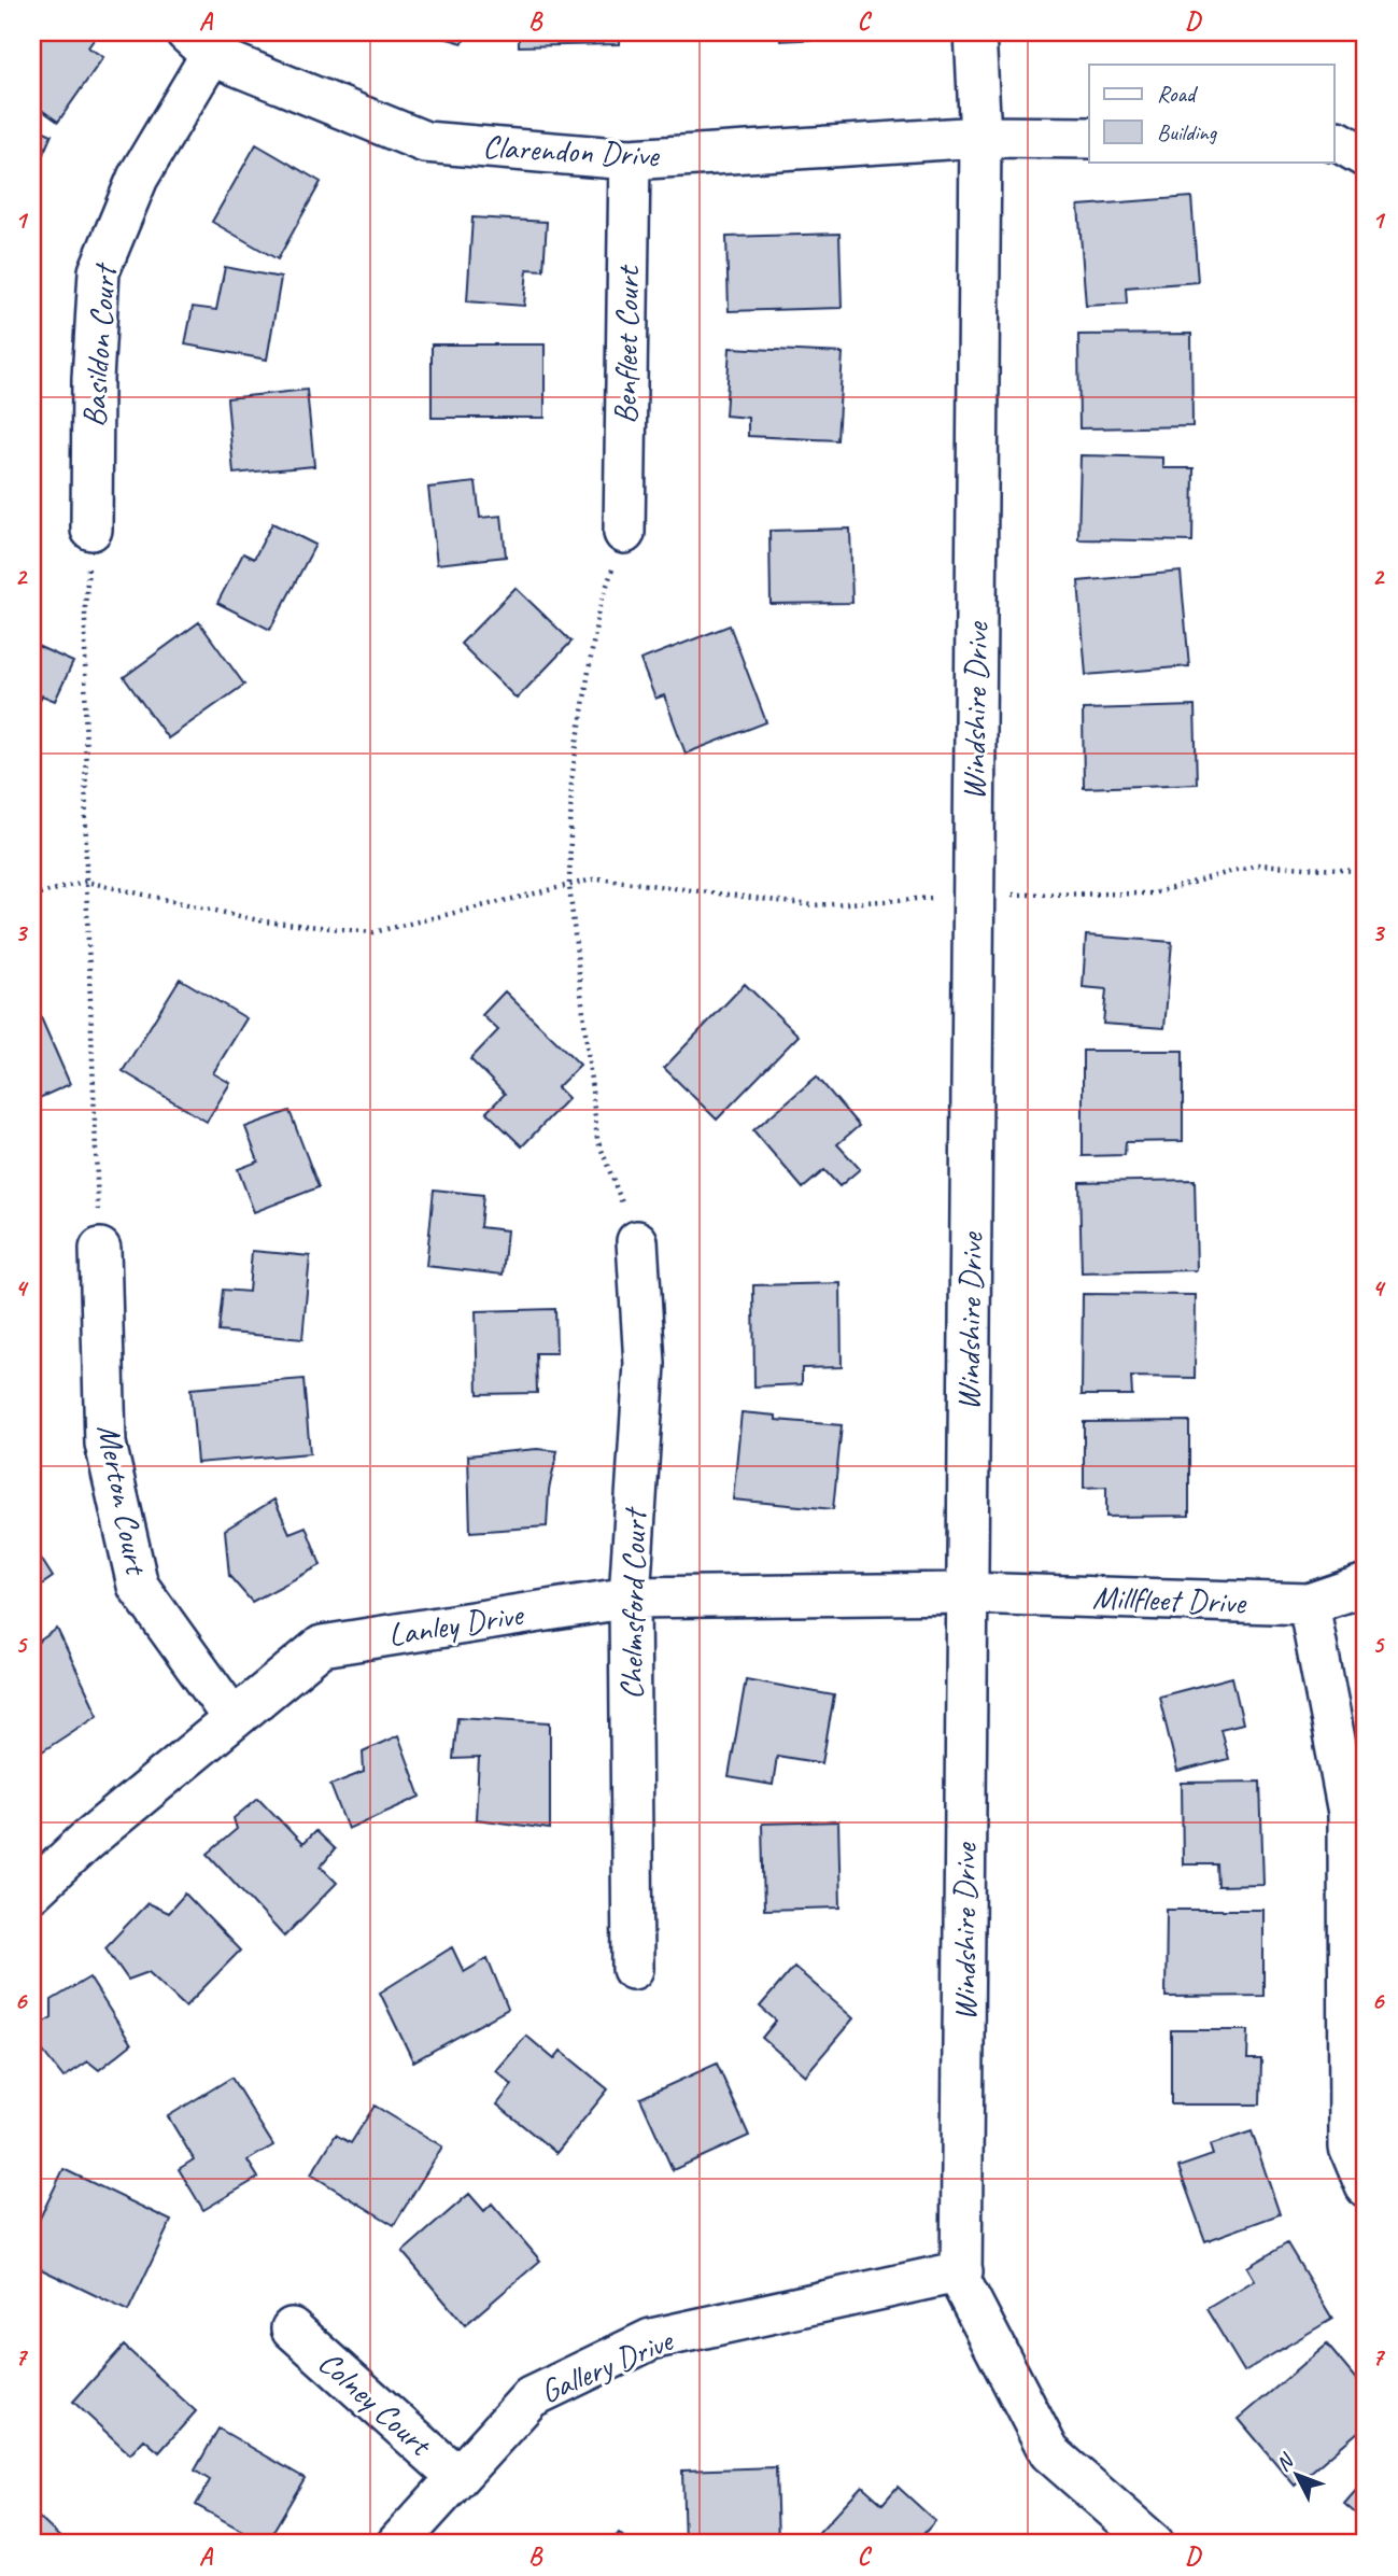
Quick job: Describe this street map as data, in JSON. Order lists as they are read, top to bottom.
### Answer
{
  "streets": {
    "street": [
      "Clarendon Drive",
      "Benfleet Court",
      "Basildon Court",
      "Windshire Drive",
      "Merton Court",
      "Millfleet Drive",
      "Chelmsford Court",
      "Lanley Drive",
      "Gallery Drive",
      "Colney Court"
    ]
  },
  "crossings": [
    ["Clarendon Drive", "Benfleet Court"],
    ["Clarendon Drive", "Basildon Court"],
    ["Clarendon Drive", "Windshire Drive"],
    ["Windshire Drive", "Millfleet Drive"],
    ["Windshire Drive", "Lanley Drive"],
    ["Windshire Drive", "Gallery Drive"],
    ["Merton Court", "Lanley Drive"],
    ["Millfleet Drive", "Lanley Drive"],
    ["Chelmsford Court", "Lanley Drive"],
    ["Gallery Drive", "Colney Court"]
  ],
  "legend": ["Road", "Building"],
  "north": "top left",
  "grid": {
    "columns": [
      "A",
      "B",
      "C",
      "D"
    ],
    "rows": [
      "1",
      "2",
      "3",
      "4",
      "5",
      "6",
      "7"
    ]
  }
}
